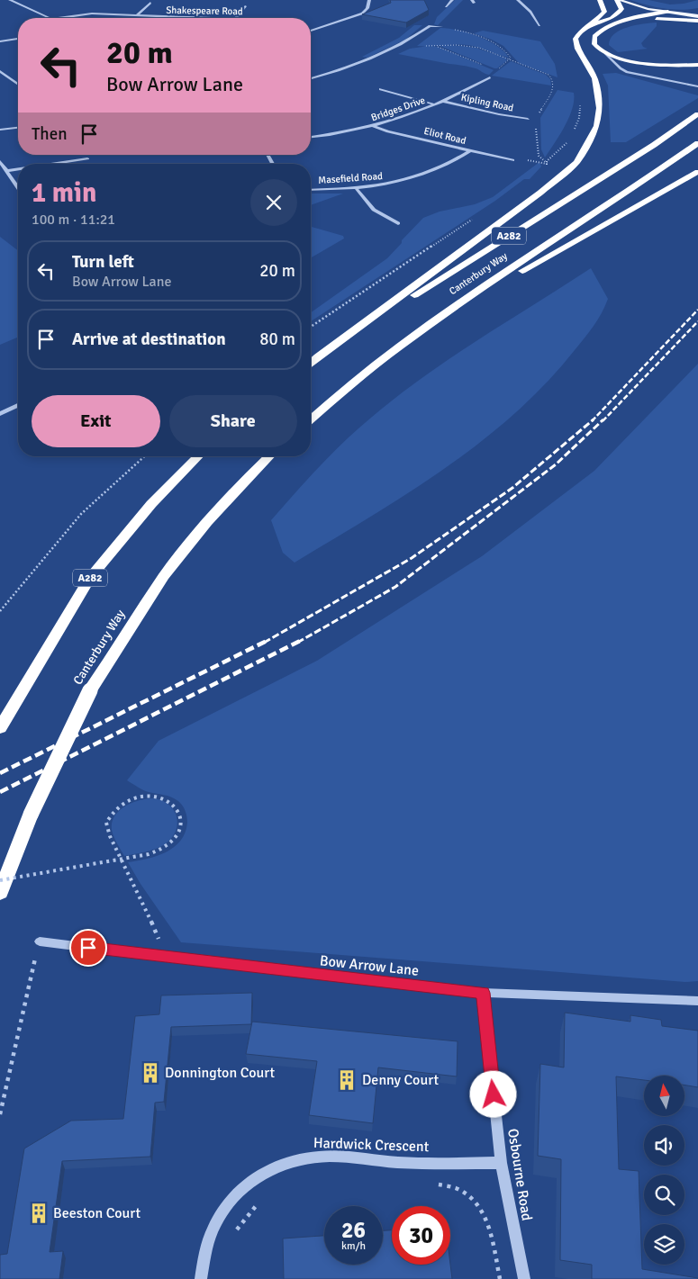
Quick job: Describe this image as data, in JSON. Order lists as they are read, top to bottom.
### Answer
{
  "streets": {
    "highway": ["A282", "Canterbury Way"],
    "street": [
      "Shakespeare Road",
      "Kipling Road",
      "Bridges Drive",
      "Eliot Road",
      "Masefield Road",
      "Bow Arrow Lane",
      "Hardwick Crescent",
      "Osbourne Road"
    ]
  },
  "crossings": [
    ["Kipling Road", "Bridges Drive"],
    ["Bridges Drive", "Eliot Road"],
    ["Eliot Road", "Masefield Road"],
    ["A282", "Canterbury Way"],
    ["Bow Arrow Lane", "Osbourne Road"],
    ["Hardwick Crescent", "Osbourne Road"]
  ],
  "places": {
    "building": ["Donnington Court", "Denny Court", "Beeston Court"]
  },
  "north": "top",
  "page": {
    "turn": ["20 m", "Bow Arrow Lane"],
    "then": "Then",
    "heading": ["1 min", "100 m · 11:21"],
    "list": [
      {
        "name": "Turn left",
        "note": "Bow Arrow Lane",
        "value": "20 m"
      },
      {
        "name": "Arrive at destination",
        "value": "80 m"
      }
    ],
    "buttons": ["Exit", "Share"],
    "speed": "26 km/h",
    "limit": "30"
  }
}
